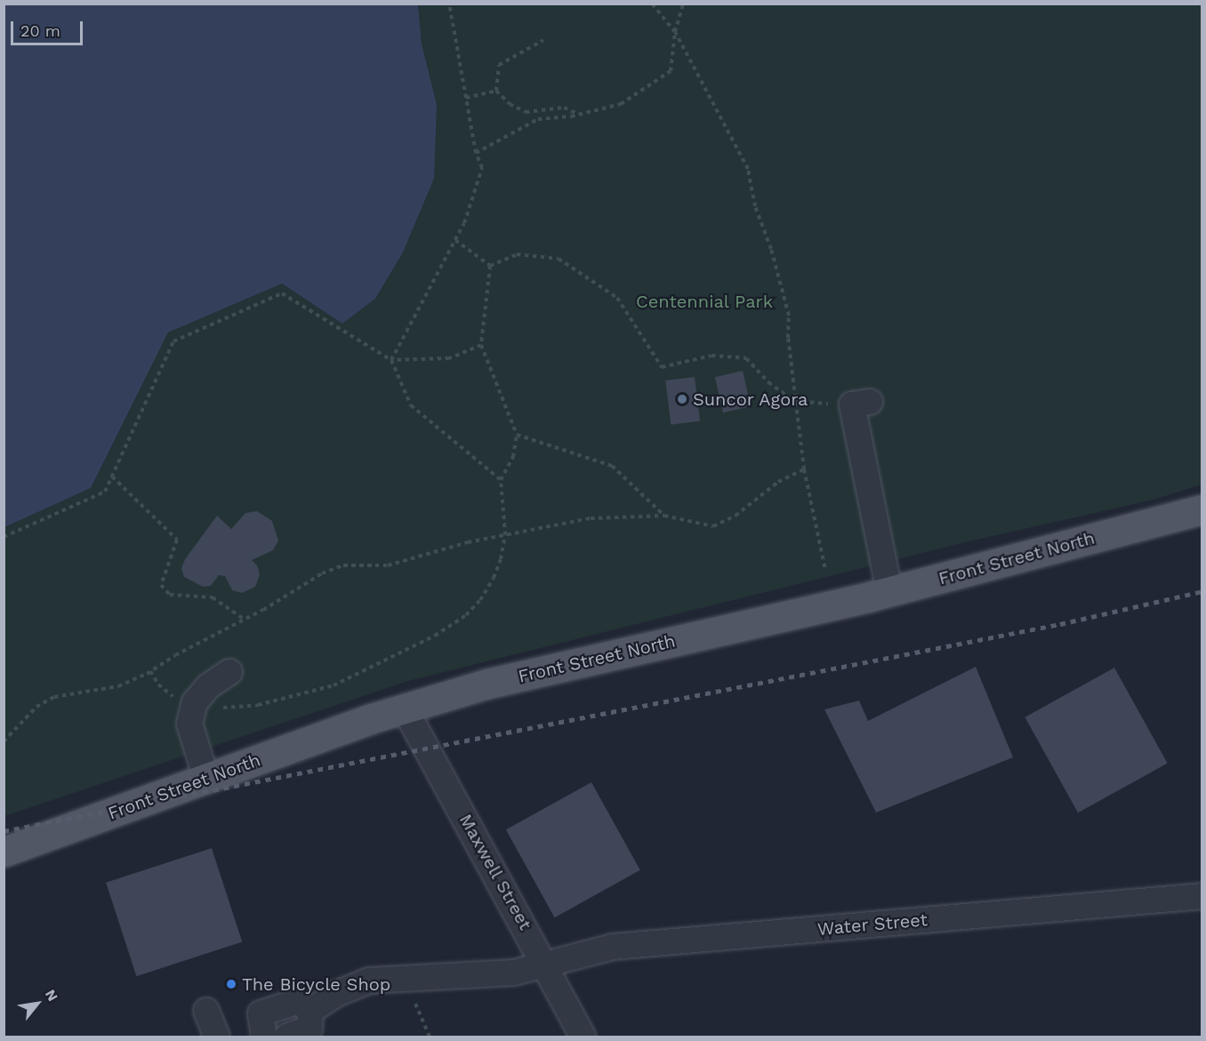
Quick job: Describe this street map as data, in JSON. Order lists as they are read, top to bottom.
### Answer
{
  "streets": {
    "main road": ["Front Street North"],
    "street": ["Maxwell Street", "Water Street"]
  },
  "crossings": [
    ["Front Street North", "Maxwell Street"],
    ["Maxwell Street", "Water Street"]
  ],
  "parks": ["Centennial Park"],
  "places": ["Suncor Agora", "The Bicycle Shop"],
  "scale_bar": "20 m",
  "north": "top right"
}
